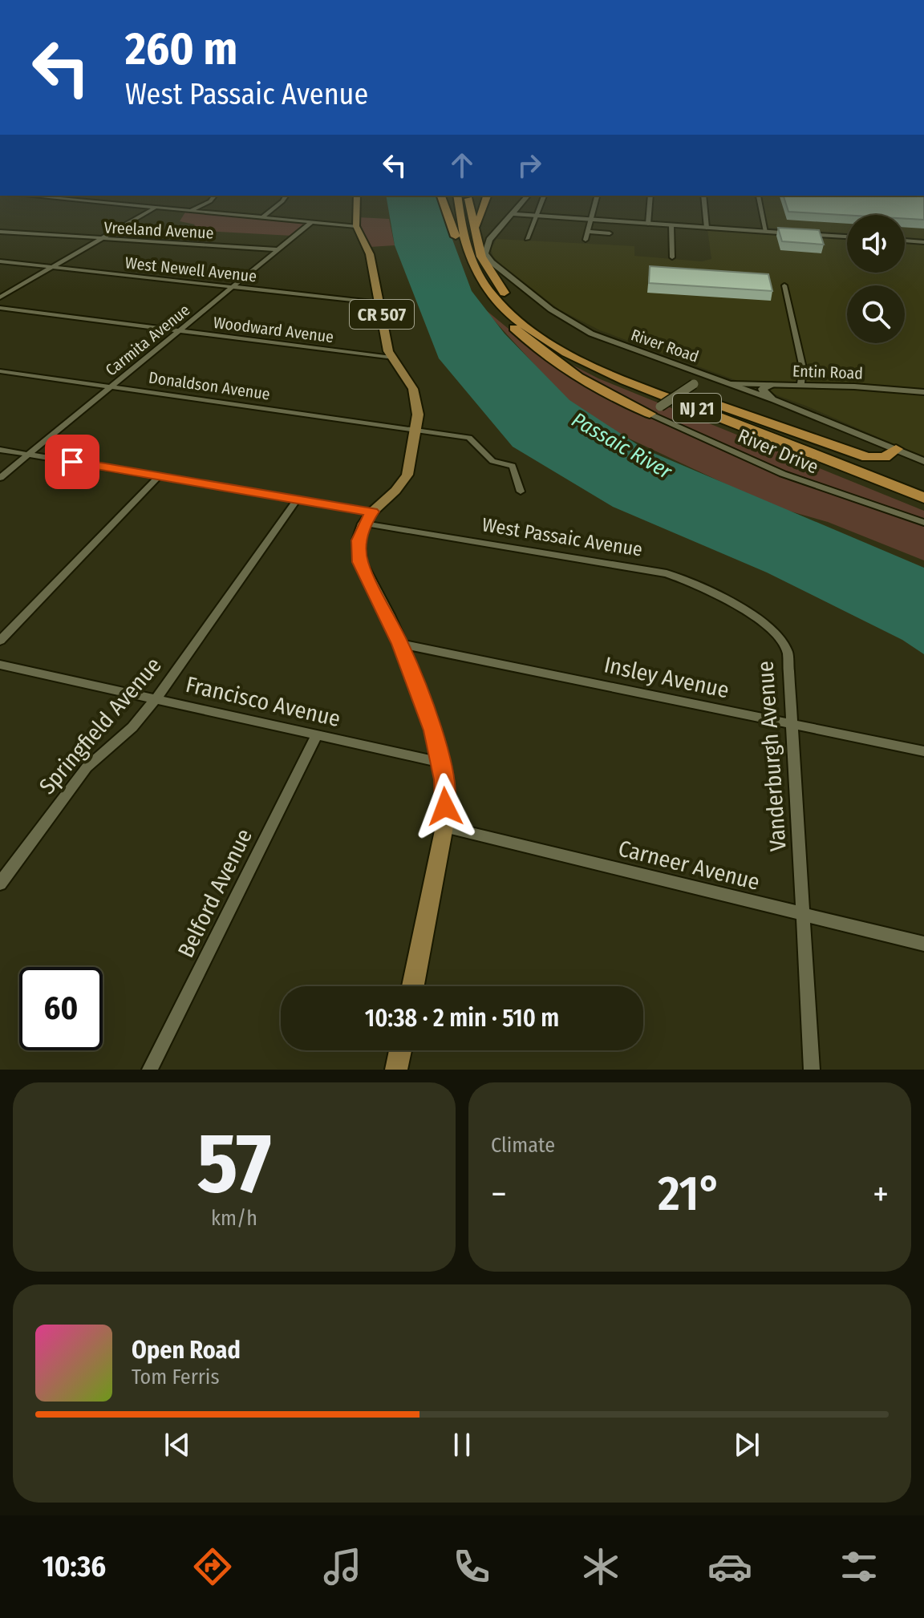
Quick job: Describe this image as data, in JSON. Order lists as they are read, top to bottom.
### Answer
{
  "streets": {
    "highway": ["NJ 21"],
    "main road": ["CR 507"],
    "street": [
      "Vreeland Avenue",
      "West Newell Avenue",
      "Woodward Avenue",
      "Carmita Avenue",
      "River Road",
      "Entin Road",
      "Donaldson Avenue",
      "River Drive",
      "West Passaic Avenue",
      "Insley Avenue",
      "Francisco Avenue",
      "Springfield Avenue",
      "Vanderburgh Avenue",
      "Carneer Avenue",
      "Belford Avenue"
    ]
  },
  "crossings": [
    ["Vreeland Avenue", "Carmita Avenue"],
    ["West Newell Avenue", "CR 507"],
    ["West Newell Avenue", "Carmita Avenue"],
    ["CR 507", "Woodward Avenue"],
    ["CR 507", "Donaldson Avenue"],
    ["CR 507", "West Passaic Avenue"],
    ["Woodward Avenue", "Carmita Avenue"],
    ["Carmita Avenue", "Donaldson Avenue"],
    ["Carmita Avenue", "West Passaic Avenue"],
    ["River Road", "Entin Road"],
    ["West Passaic Avenue", "Springfield Avenue"],
    ["West Passaic Avenue", "Vanderburgh Avenue"],
    ["Insley Avenue", "Vanderburgh Avenue"],
    ["Francisco Avenue", "Springfield Avenue"],
    ["Francisco Avenue", "Belford Avenue"],
    ["Vanderburgh Avenue", "Carneer Avenue"]
  ],
  "water": ["Passaic River"],
  "page": {
    "turn": ["260 m", "West Passaic Avenue"],
    "limit": "60",
    "trip": "10:38 · 2 min · 510 m",
    "tile": [
      ["57", "km/h"],
      "Climate"
    ],
    "heat": ["−", "21°", "+"],
    "song": ["Open Road", "Tom Ferris"],
    "tabs": "10:36"
  }
}
